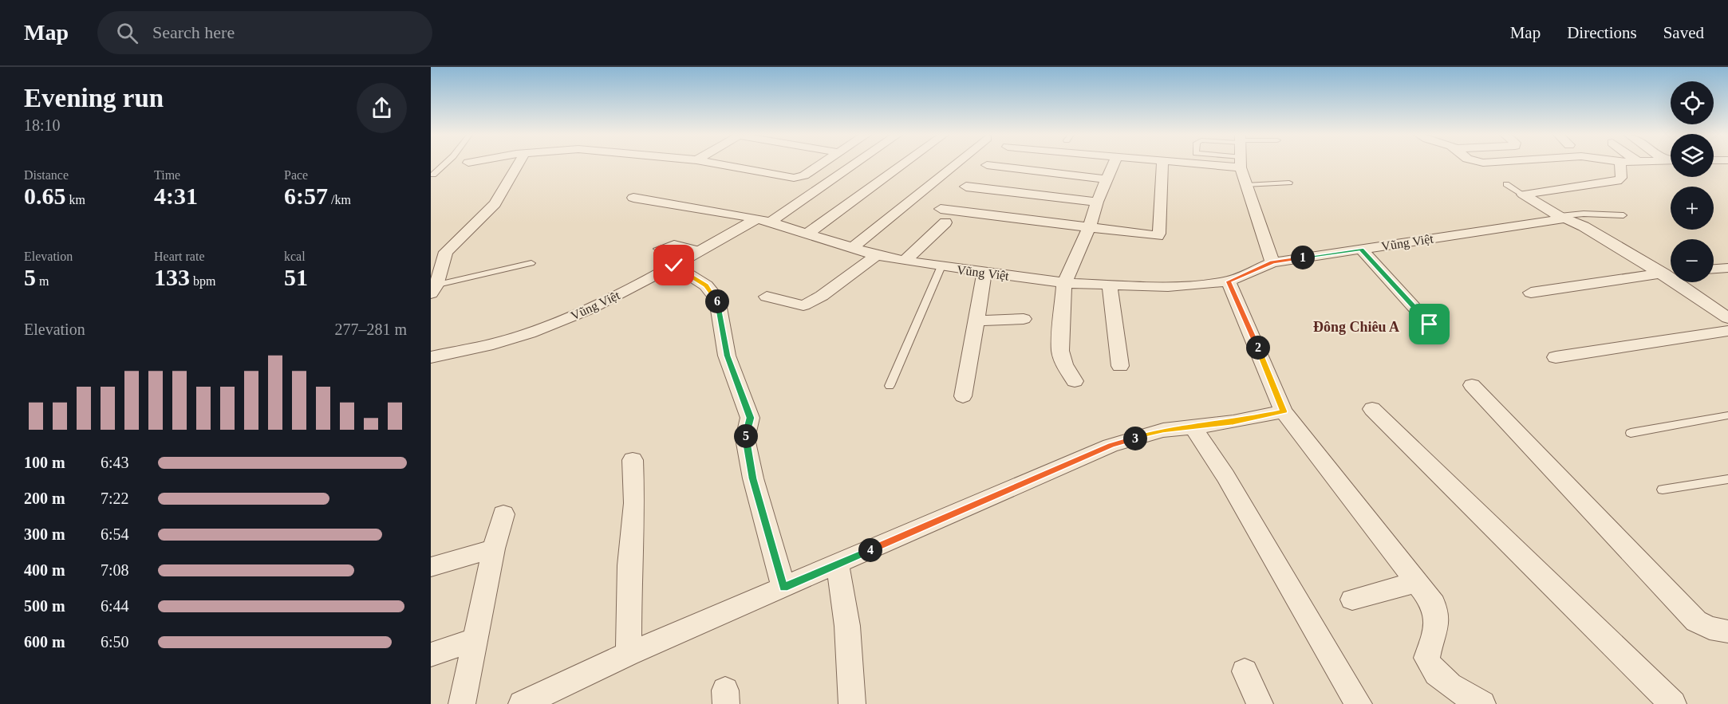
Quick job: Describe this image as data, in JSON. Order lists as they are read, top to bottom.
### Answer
{
  "streets": {
    "street": ["Vũng Việt"]
  },
  "districts": ["Đông Chiêu A"],
  "page": {
    "header": "Map",
    "search": "Search here",
    "nav": ["Map", "Directions", "Saved"],
    "heading": ["Evening run", "18:10"],
    "map_buttons": ["+", "−"],
    "stats": [
      ["Distance", "0.65 km"],
      ["Time", "4:31"],
      ["Pace", "6:57 /km"],
      ["Elevation", "5 m"],
      ["Heart rate", "133 bpm"],
      ["kcal", "51"]
    ],
    "pins": [
      "1",
      "6",
      "2",
      "5",
      "3",
      "4"
    ],
    "chart": ["Elevation", "277–281 m"],
    "list": [
      {
        "name": "100 m",
        "note": "6:43"
      },
      {
        "name": "200 m",
        "note": "7:22"
      },
      {
        "name": "300 m",
        "note": "6:54"
      },
      {
        "name": "400 m",
        "note": "7:08"
      },
      {
        "name": "500 m",
        "note": "6:44"
      },
      {
        "name": "600 m",
        "note": "6:50"
      }
    ]
  }
}
